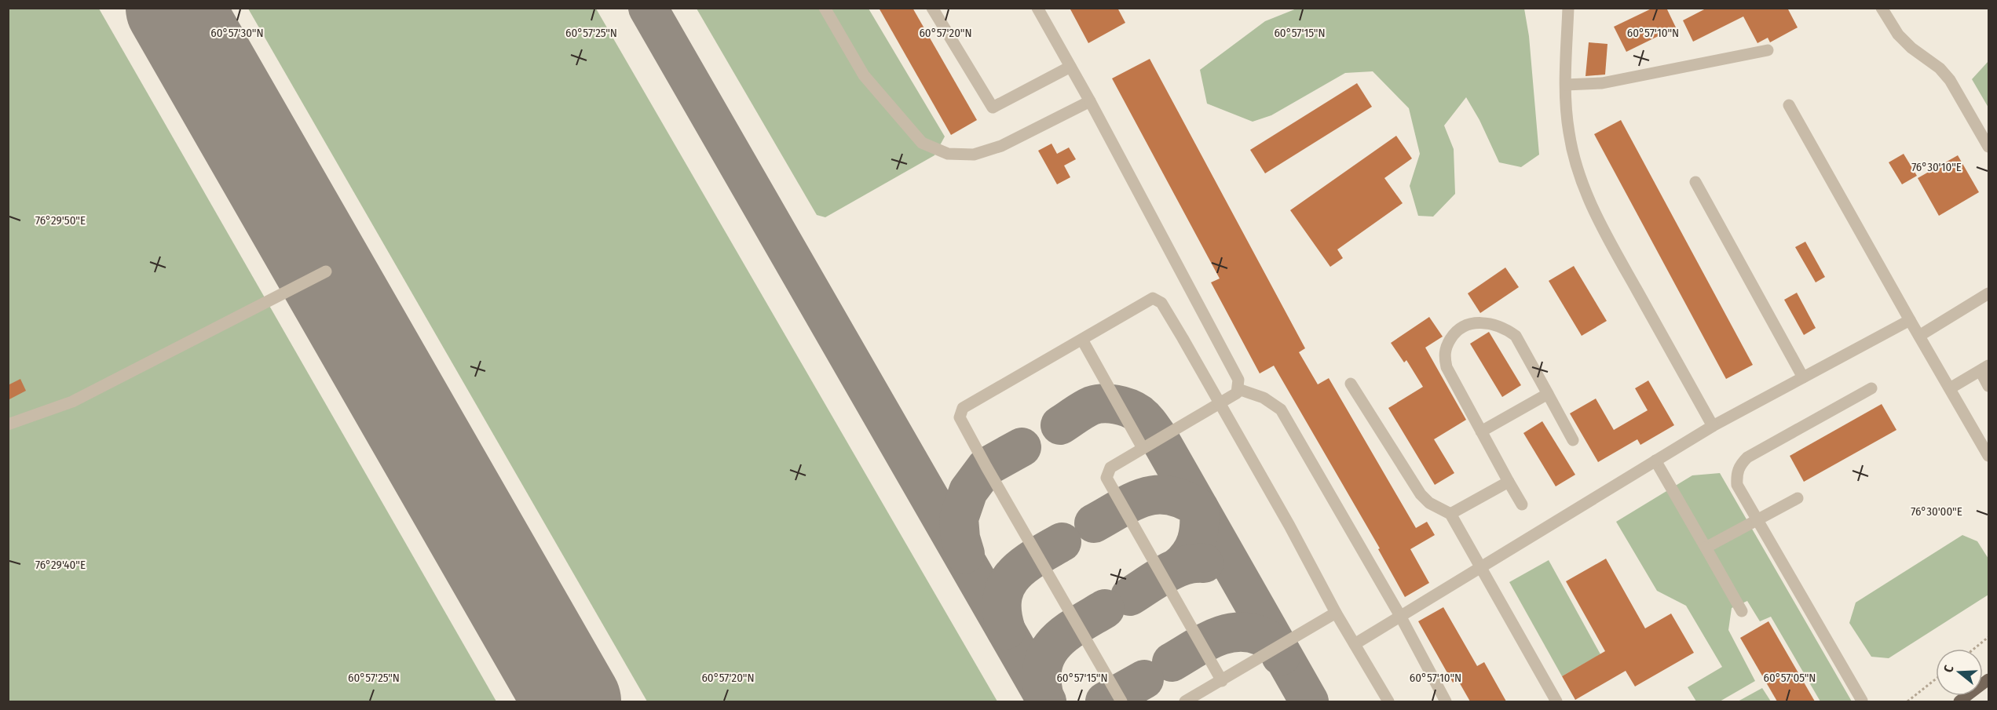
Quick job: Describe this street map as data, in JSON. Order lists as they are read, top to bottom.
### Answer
{
  "north": "left",
  "coordinates": [
    "60°57'30\"N",
    "60°57'25\"N",
    "60°57'20\"N",
    "60°57'15\"N",
    "60°57'10\"N",
    "76°30'10\"E",
    "76°29'50\"E",
    "76°30'00\"E",
    "76°29'40\"E",
    "60°57'05\"N"
  ]
}
